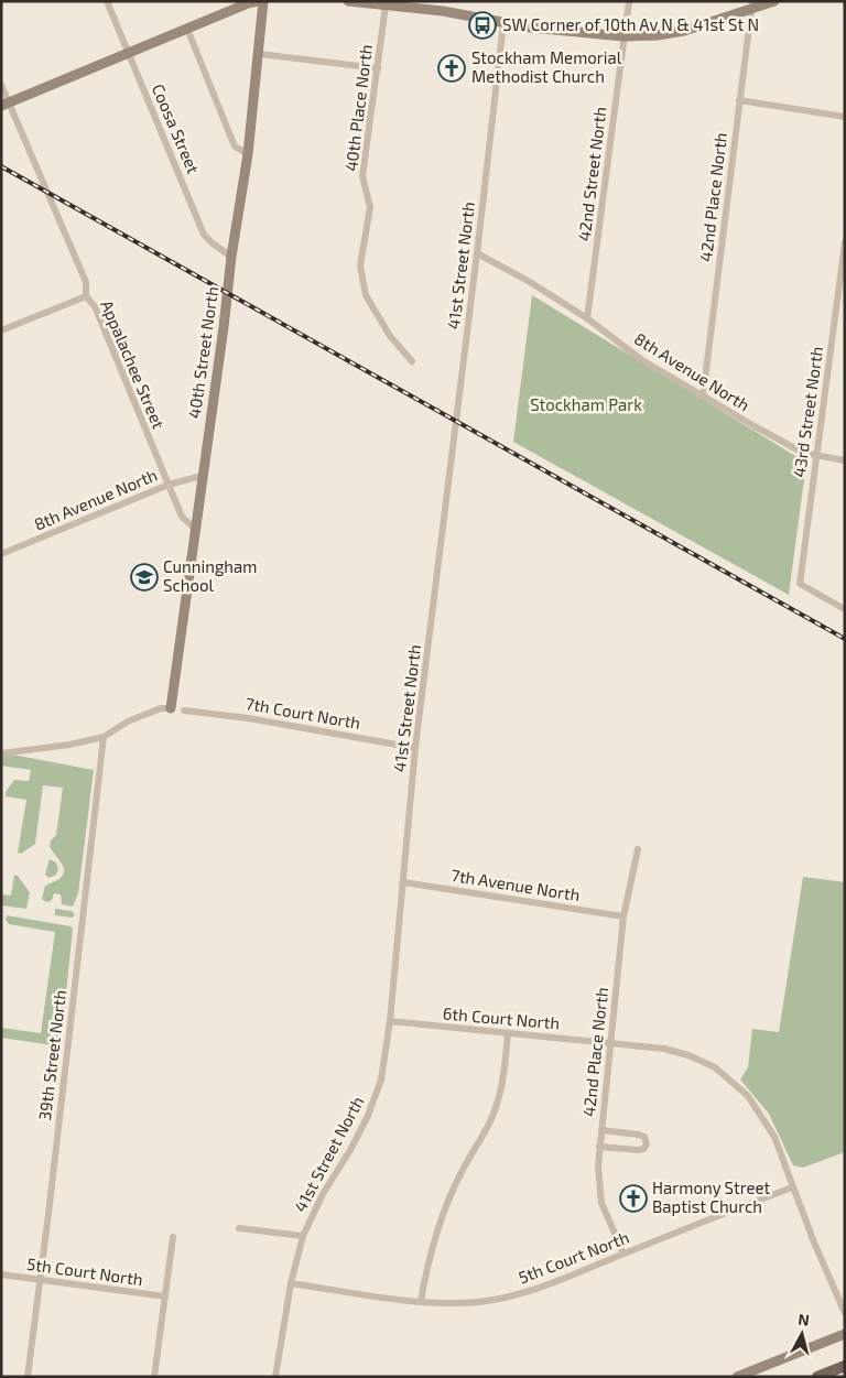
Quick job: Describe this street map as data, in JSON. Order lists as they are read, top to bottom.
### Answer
{
  "streets": {
    "street": [
      "40th Place North",
      "Coosa Street",
      "42nd Street North",
      "42nd Place North",
      "41st Street North",
      "40th Street North",
      "Appalachee Street",
      "8th Avenue North",
      "43rd Street North",
      "7th Court North",
      "7th Avenue North",
      "6th Court North",
      "39th Street North",
      "5th Court North"
    ]
  },
  "crossings": [
    ["Coosa Street", "40th Street North"],
    ["42nd Street North", "8th Avenue North"],
    ["42nd Place North", "8th Avenue North"],
    ["42nd Place North", "7th Avenue North"],
    ["42nd Place North", "6th Court North"],
    ["42nd Place North", "5th Court North"],
    ["41st Street North", "8th Avenue North"],
    ["41st Street North", "7th Court North"],
    ["41st Street North", "7th Avenue North"],
    ["41st Street North", "6th Court North"],
    ["41st Street North", "5th Court North"],
    ["40th Street North", "Appalachee Street"],
    ["40th Street North", "8th Avenue North"],
    ["Appalachee Street", "8th Avenue North"],
    ["8th Avenue North", "43rd Street North"],
    ["39th Street North", "5th Court North"]
  ],
  "parks": ["Stockham Park"],
  "places": {
    "bus stop": ["SW Corner of 10th Av N & 41st St N"],
    "church": ["Stockham Memorial Methodist Church", "Harmony Street Baptist Church"],
    "school or university": ["Cunningham School"]
  },
  "north": "top"
}
